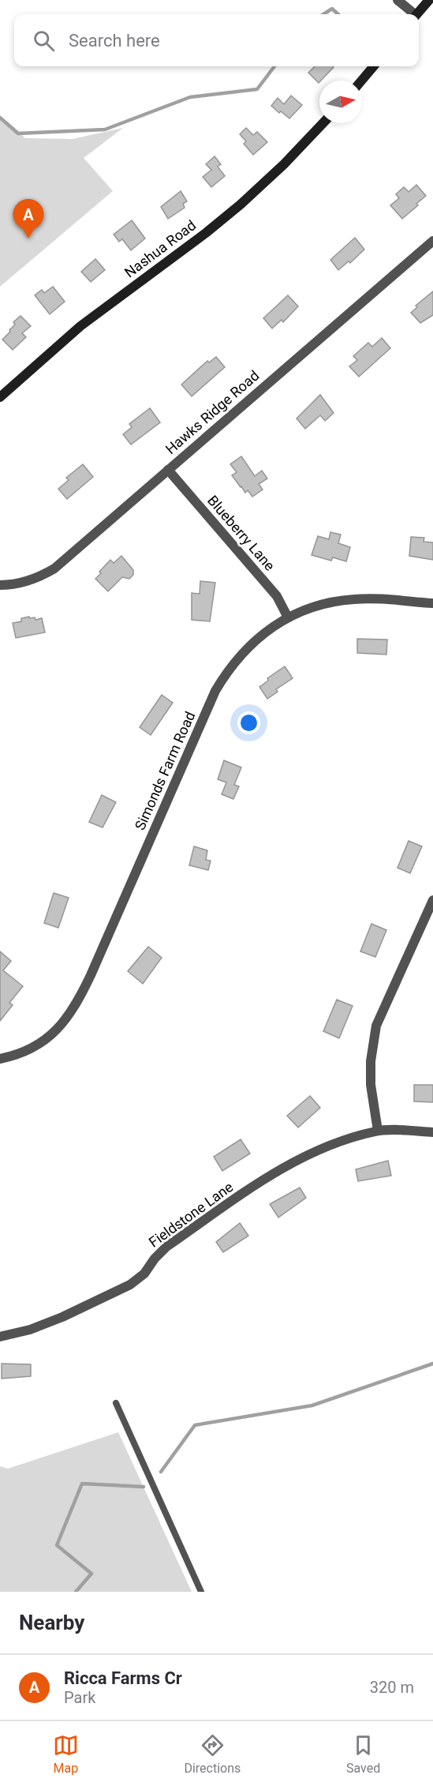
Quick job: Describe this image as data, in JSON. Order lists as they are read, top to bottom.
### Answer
{
  "streets": {
    "main road": ["Nashua Road"],
    "street": [
      "Hawks Ridge Road",
      "Blueberry Lane",
      "Simonds Farm Road",
      "Fieldstone Lane"
    ]
  },
  "crossings": [
    ["Hawks Ridge Road", "Blueberry Lane"],
    ["Blueberry Lane", "Simonds Farm Road"]
  ],
  "north": "right",
  "page": {
    "search": "Search here",
    "pins": "A",
    "heading": "Nearby",
    "list": [
      {
        "mark": "A",
        "name": "Ricca Farms Cr",
        "note": "Park",
        "value": "320 m"
      }
    ],
    "nav": ["Map", "Directions", "Saved"]
  }
}
